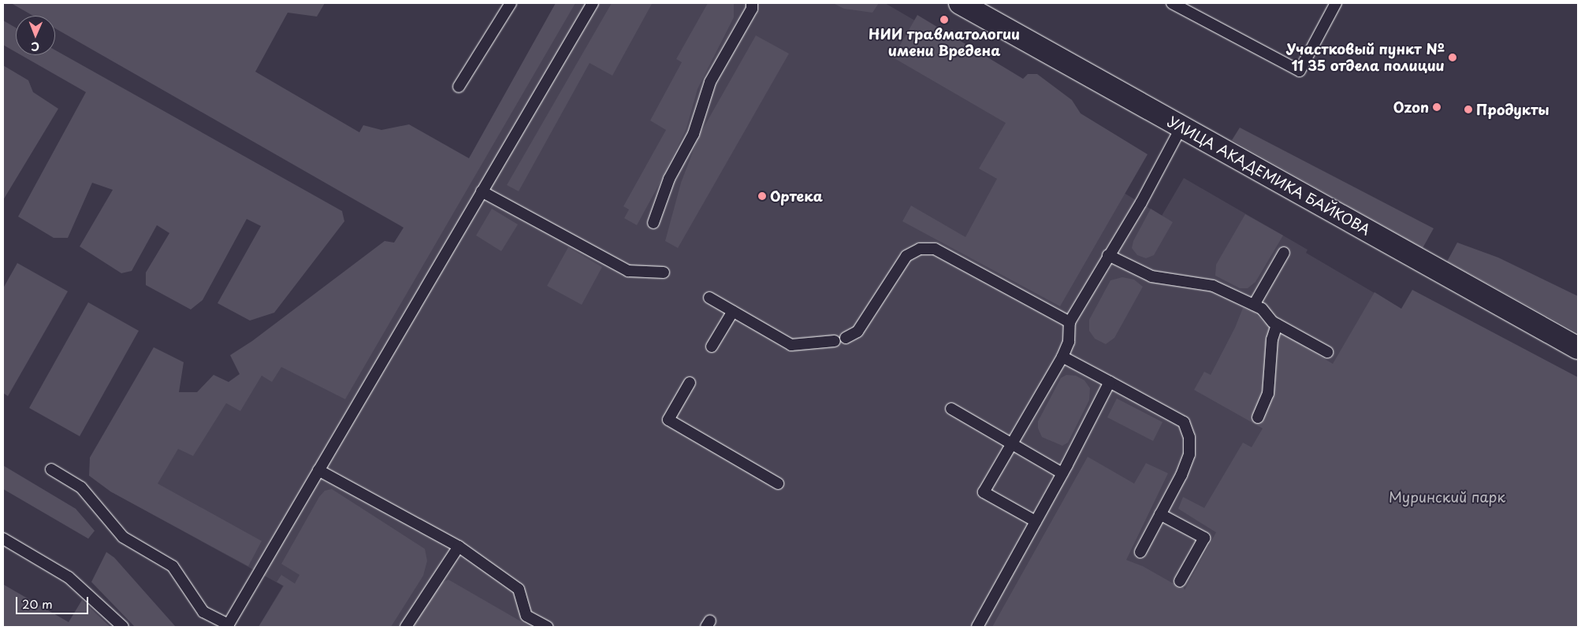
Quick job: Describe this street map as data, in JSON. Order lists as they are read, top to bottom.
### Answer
{
  "streets": {
    "street": ["УЛИЦА АКАДЕМИКА БАЙКОВА"]
  },
  "parks": ["Муринский парк"],
  "places": [
    "НИИ травматологии имени Вредена",
    "Участковый пункт № 11 35 отдела полиции",
    "Ozon",
    "Продукты",
    "Ортека"
  ],
  "scale_bar": "20 m",
  "north": "bottom"
}
